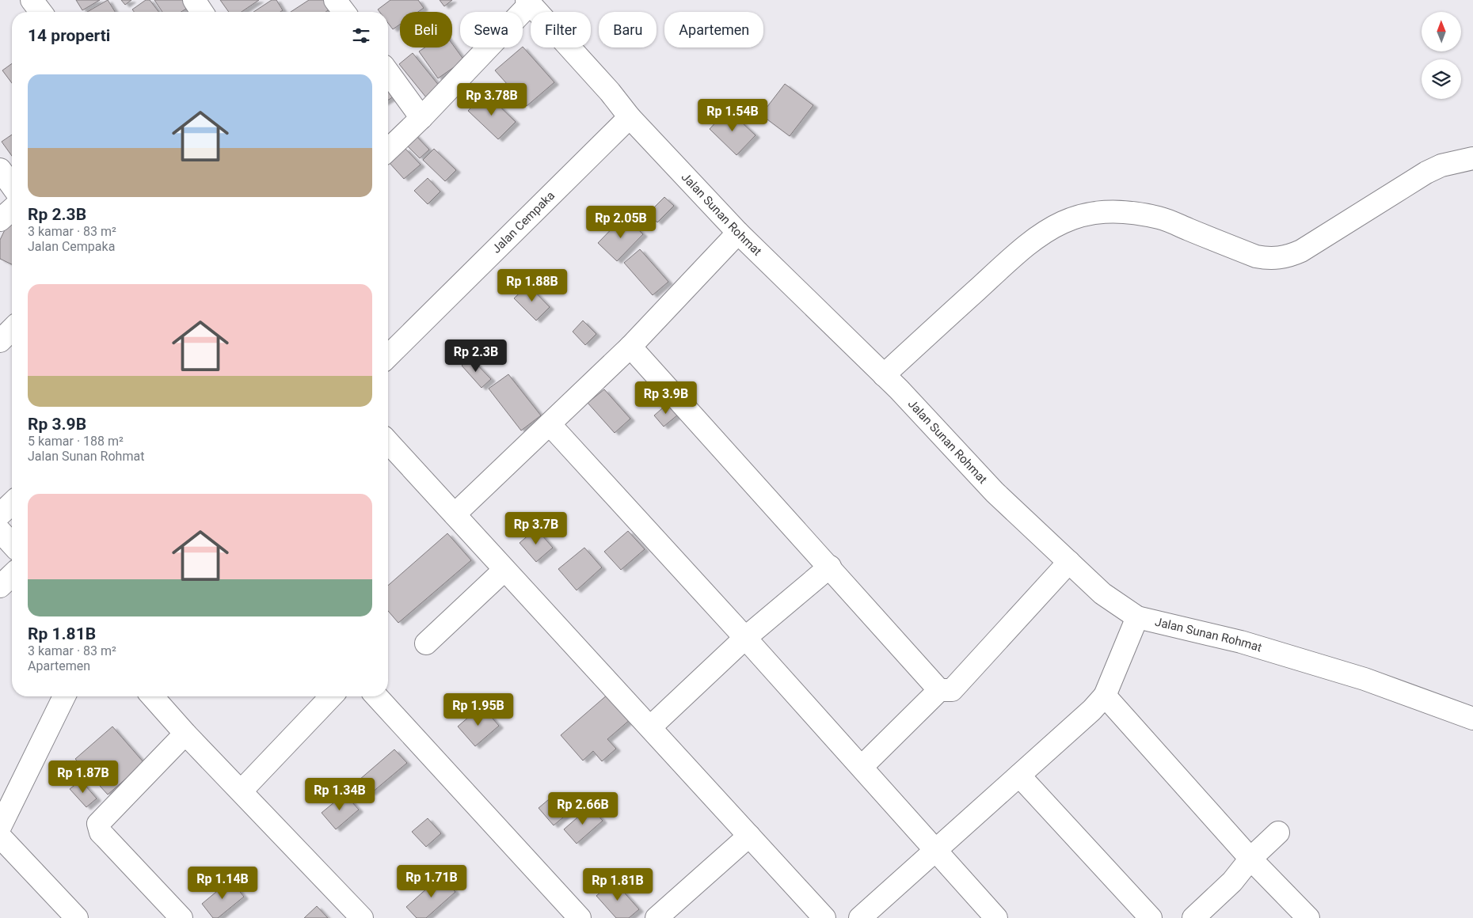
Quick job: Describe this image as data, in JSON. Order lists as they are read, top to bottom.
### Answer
{
  "streets": {
    "street": ["Jalan Sunan Rohmat", "Jalan Cempaka"]
  },
  "crossings": [
    ["Jalan Sunan Rohmat", "Jalan Cempaka"]
  ],
  "north": "top",
  "page": {
    "chip": [
      "Beli",
      "Sewa",
      "Filter",
      "Baru",
      "Apartemen"
    ],
    "heading": "14 properti",
    "list": [
      {
        "name": "Rp 2.3B",
        "note": "3 kamar · 83 m² · Jalan Cempaka"
      },
      {
        "name": "Rp 3.9B",
        "note": "5 kamar · 188 m² · Jalan Sunan Rohmat"
      },
      {
        "name": "Rp 1.81B",
        "note": "3 kamar · 83 m² · Apartemen"
      }
    ],
    "price": [
      "Rp 3.78B",
      "Rp 1.54B",
      "Rp 2.05B",
      "Rp 1.88B",
      "Rp 2.3B",
      "Rp 3.9B",
      "Rp 3.7B",
      "Rp 1.95B",
      "Rp 1.87B",
      "Rp 1.34B",
      "Rp 2.66B",
      "Rp 1.71B",
      "Rp 1.14B",
      "Rp 1.81B"
    ]
  }
}
